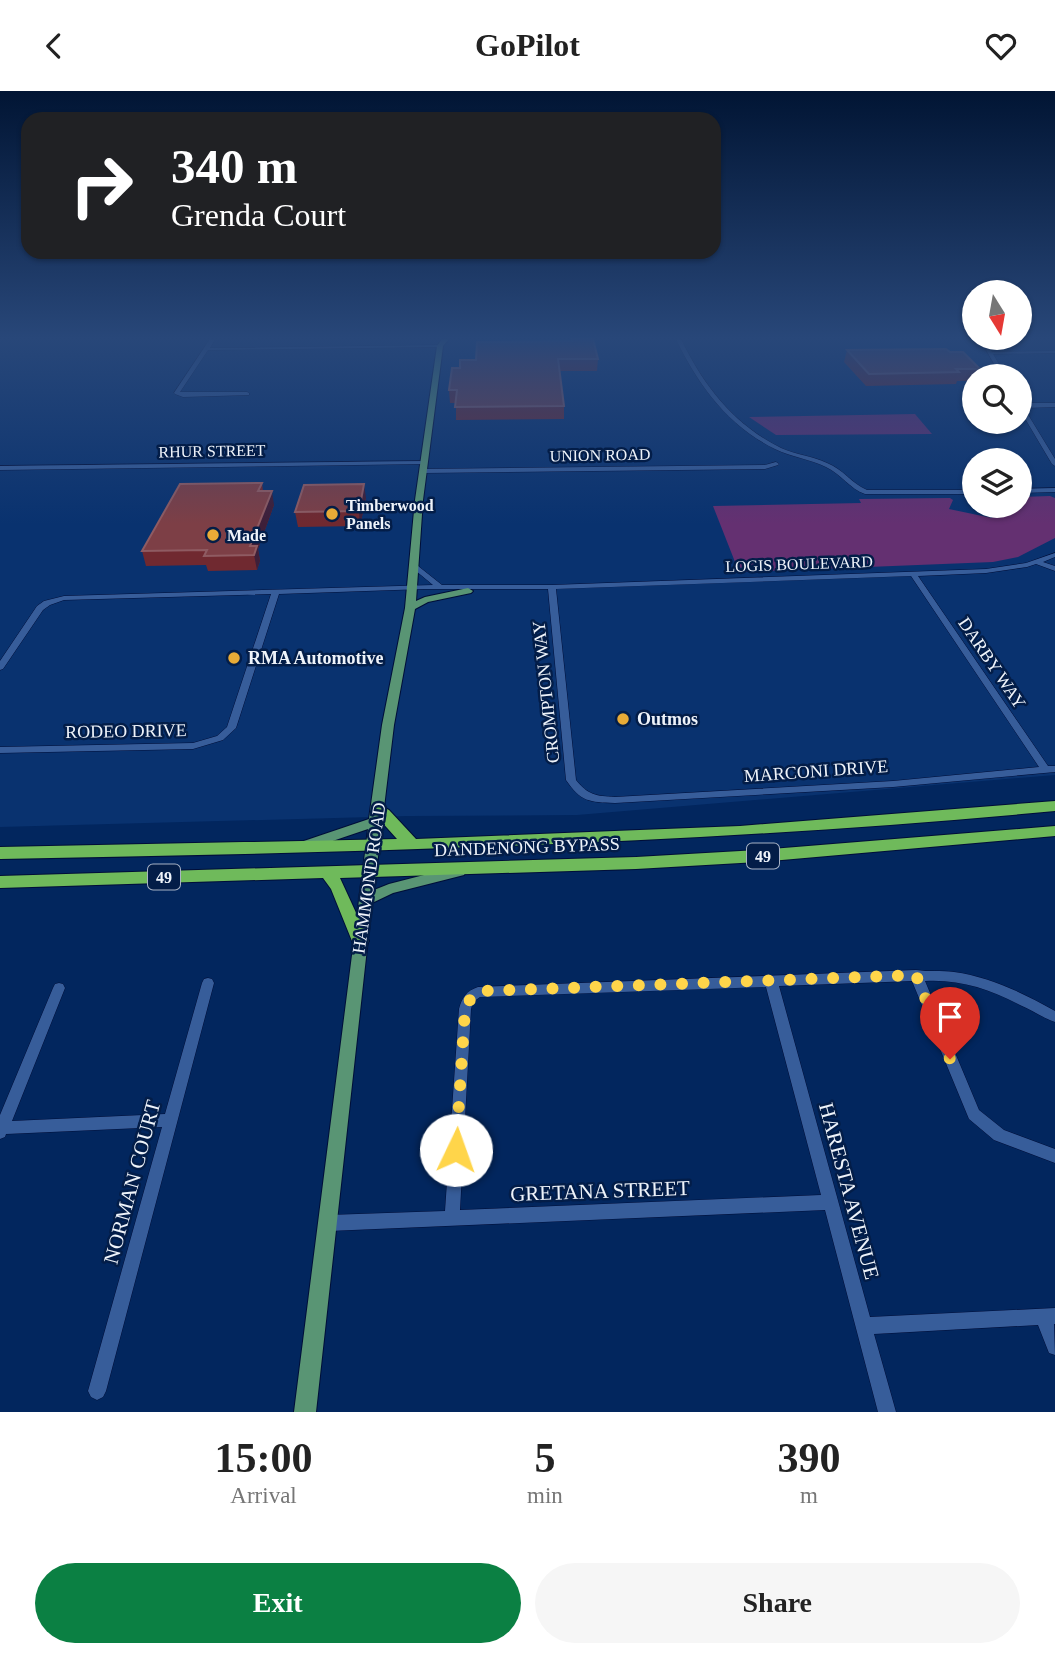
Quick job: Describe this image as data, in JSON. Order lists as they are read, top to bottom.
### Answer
{
  "streets": {
    "highway": ["DANDENONG BYPASS", "49"],
    "main road": ["HAMMOND ROAD"],
    "street": [
      "RHUR STREET",
      "UNION ROAD",
      "LOGIS BOULEVARD",
      "DARBY WAY",
      "CROMPTON WAY",
      "RODEO DRIVE",
      "MARCONI DRIVE",
      "NORMAN COURT",
      "GRETANA STREET",
      "HARESTA AVENUE"
    ]
  },
  "crossings": [
    ["RHUR STREET", "UNION ROAD"],
    ["RHUR STREET", "HAMMOND ROAD"],
    ["UNION ROAD", "HAMMOND ROAD"],
    ["LOGIS BOULEVARD", "DARBY WAY"],
    ["LOGIS BOULEVARD", "CROMPTON WAY"],
    ["LOGIS BOULEVARD", "HAMMOND ROAD"],
    ["DARBY WAY", "MARCONI DRIVE"],
    ["CROMPTON WAY", "MARCONI DRIVE"],
    ["DANDENONG BYPASS", "HAMMOND ROAD"],
    ["HAMMOND ROAD", "GRETANA STREET"],
    ["GRETANA STREET", "HARESTA AVENUE"]
  ],
  "places": [
    "Timberwood Panels",
    "Made",
    "RMA Automotive",
    "Outmos"
  ],
  "north": "bottom",
  "page": {
    "header": "GoPilot",
    "turn": ["340 m", "Grenda Court"],
    "eta": [
      "15:00",
      "Arrival",
      "5",
      "min",
      "390",
      "m"
    ],
    "buttons": ["Exit", "Share"]
  }
}
